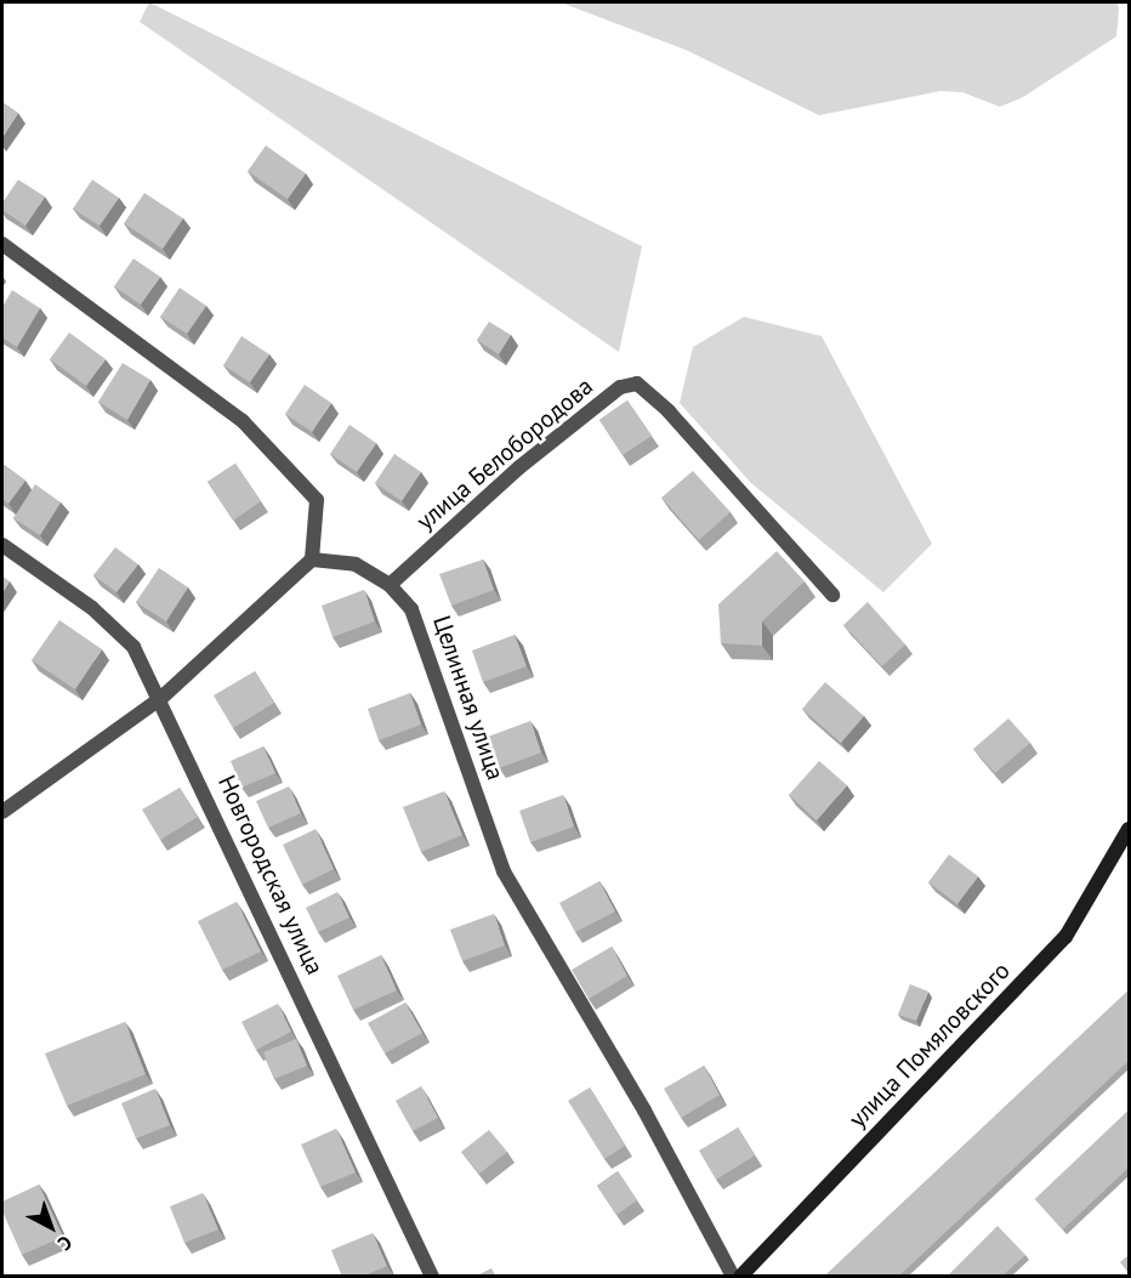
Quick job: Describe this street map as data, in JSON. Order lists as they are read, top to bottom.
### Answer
{
  "streets": {
    "street": [
      "улица Белобородова",
      "Целинная улица",
      "Новгородская улица",
      "улица Помяловского"
    ]
  },
  "crossings": [
    ["улица Белобородова", "Целинная улица"]
  ],
  "north": "bottom right"
}
